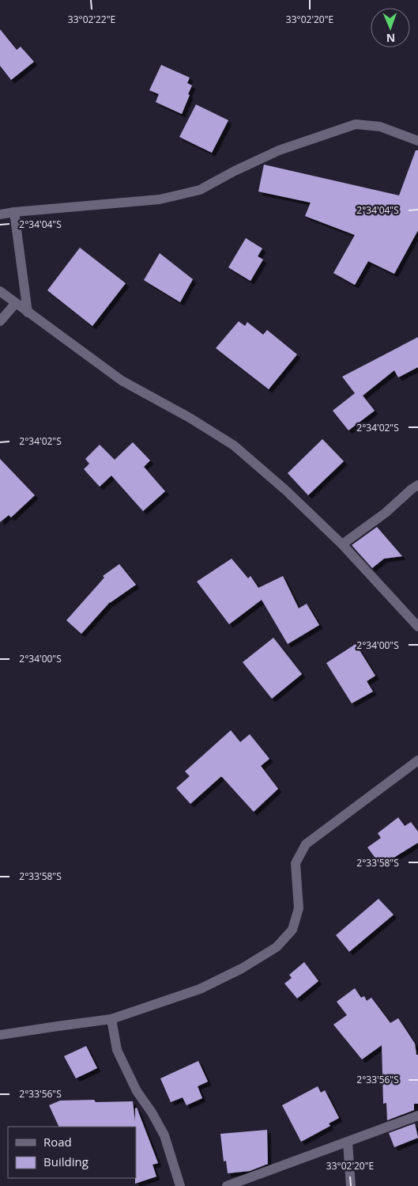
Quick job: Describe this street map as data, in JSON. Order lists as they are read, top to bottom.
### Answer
{
  "legend": ["Road", "Building"],
  "north": "bottom",
  "coordinates": [
    "33°02'22\"E",
    "33°02'20\"E",
    "2°34'04\"S",
    "2°34'02\"S",
    "2°34'00\"S",
    "2°33'58\"S",
    "2°33'56\"S"
  ]
}
